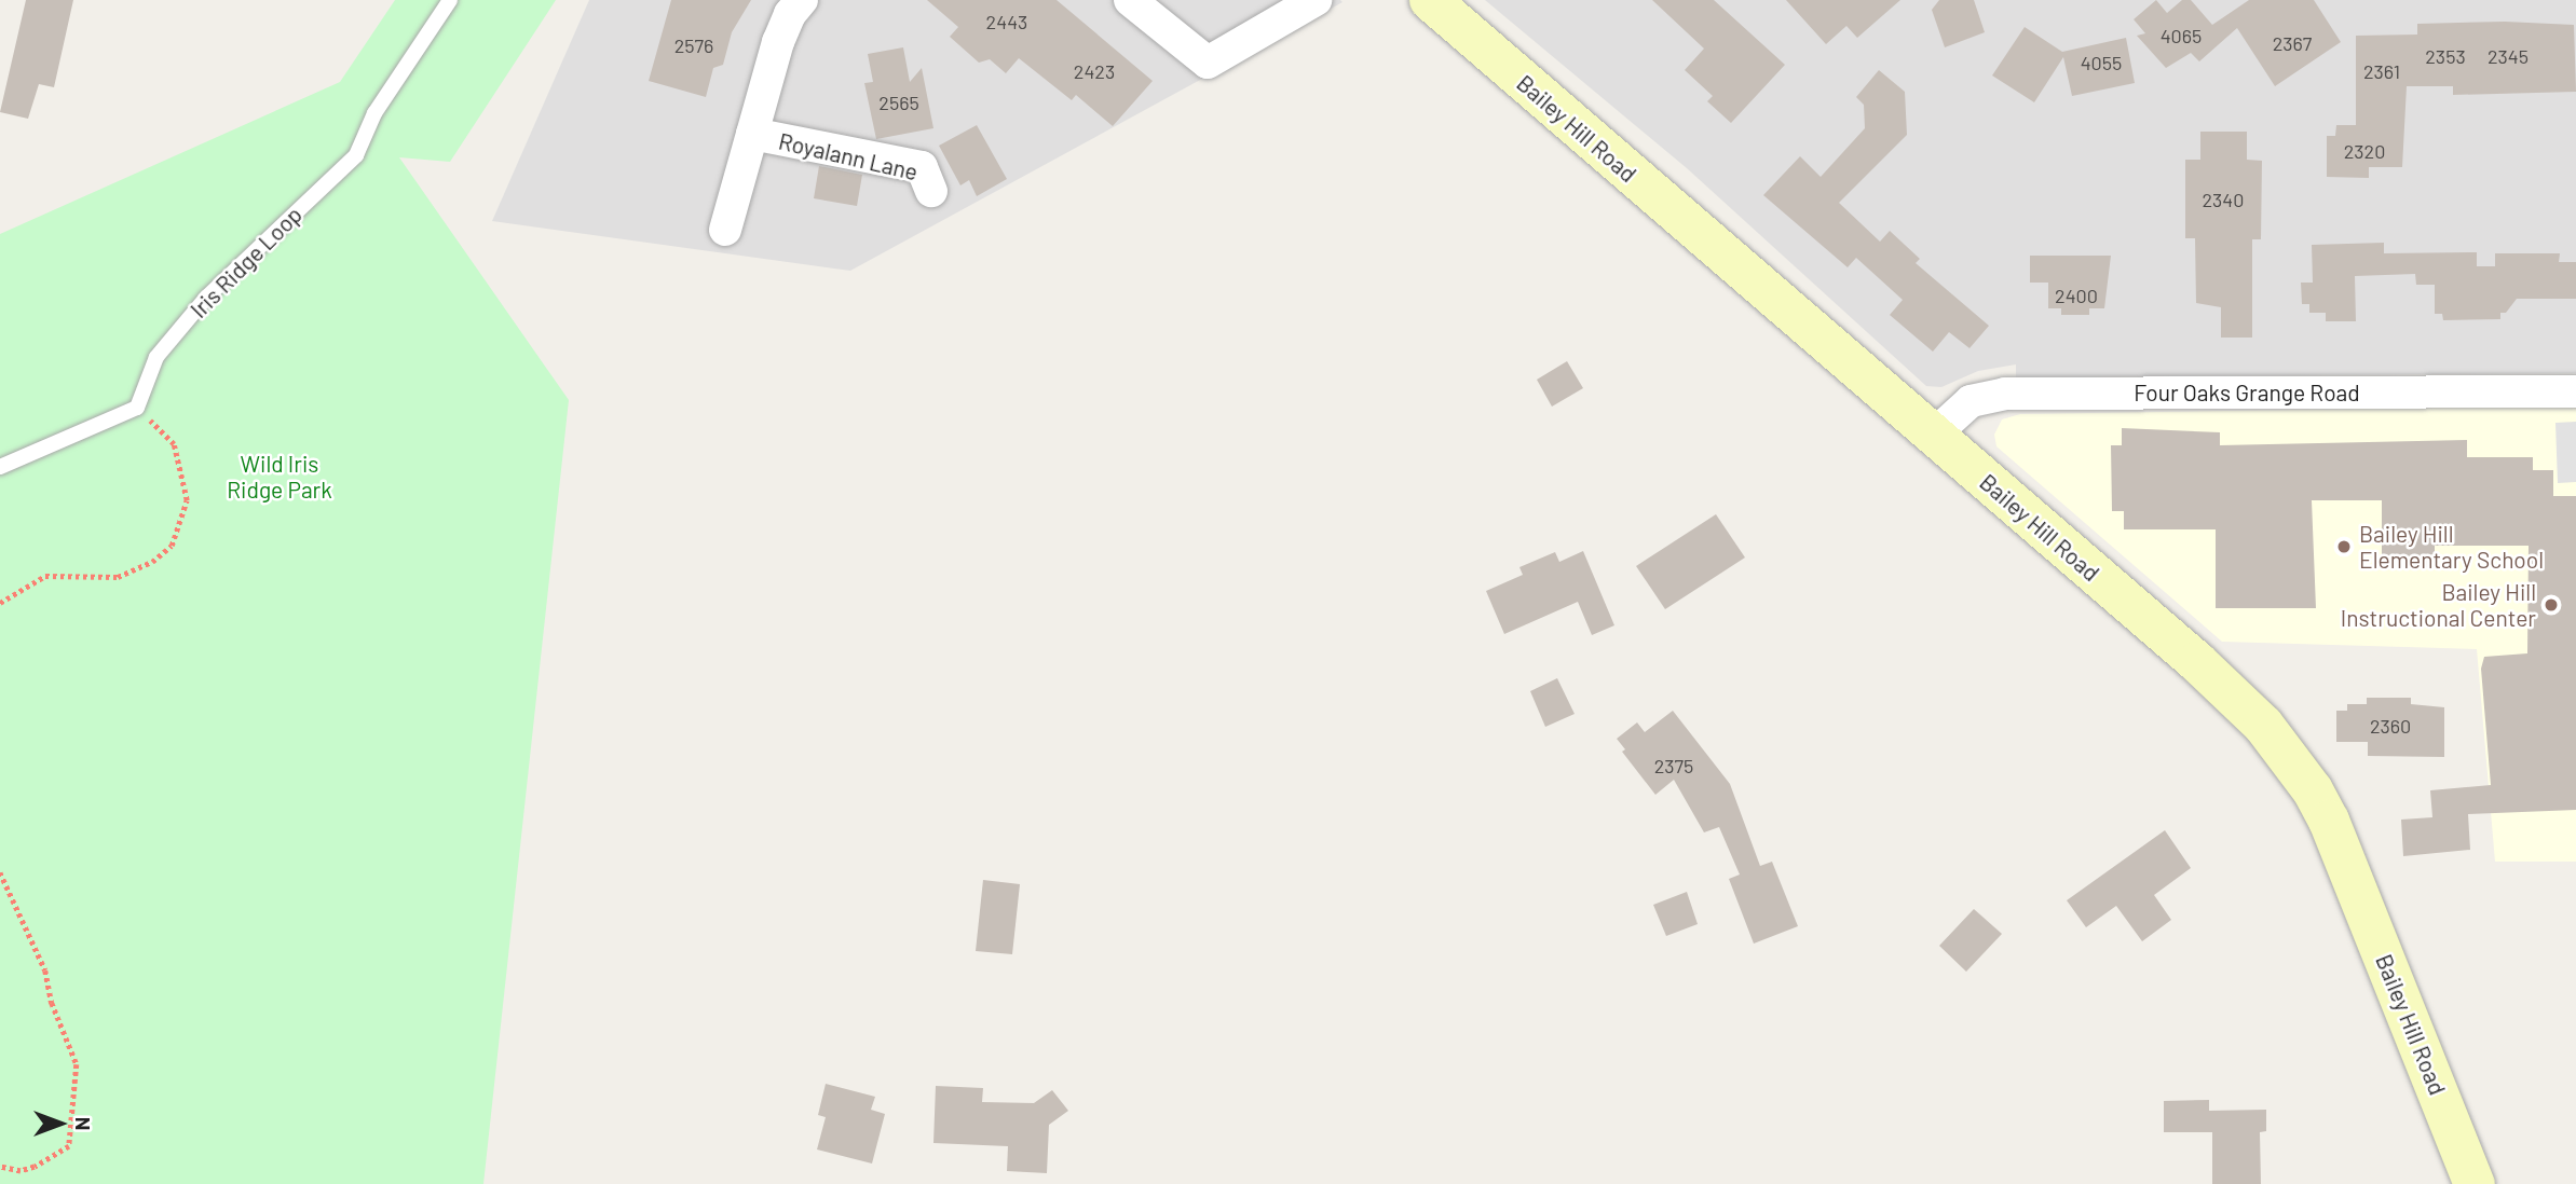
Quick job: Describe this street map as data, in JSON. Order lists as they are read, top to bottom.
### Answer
{
  "streets": {
    "main road": ["Bailey Hill Road"],
    "street": ["Royalann Lane", "Four Oaks Grange Road"],
    "lane": ["Iris Ridge Loop"]
  },
  "crossings": [
    ["Bailey Hill Road", "Four Oaks Grange Road"]
  ],
  "parks": ["Wild Iris Ridge Park"],
  "places": ["Bailey Hill Elementary School", "Bailey Hill Instructional Center"],
  "house_numbers": [
    "2443",
    "4065",
    "2367",
    "2576",
    "2353",
    "2345",
    "4055",
    "2423",
    "2361",
    "2565",
    "2320",
    "2340",
    "2400",
    "2360",
    "2375"
  ],
  "north": "right"
}
